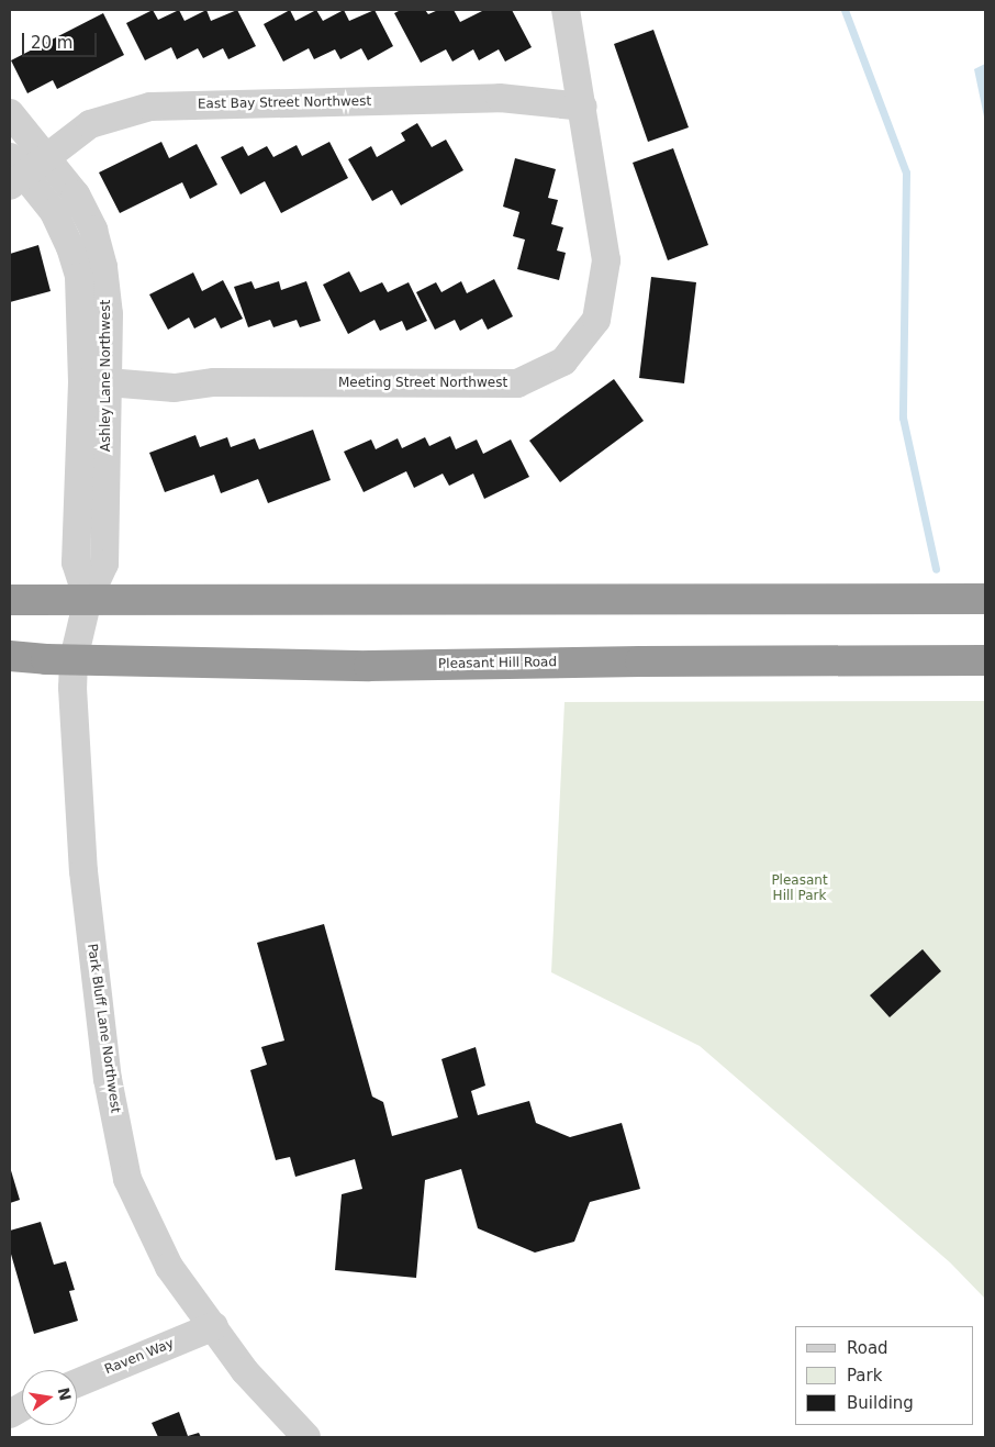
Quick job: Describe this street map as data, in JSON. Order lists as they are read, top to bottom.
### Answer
{
  "streets": {
    "highway": ["Pleasant Hill Road"],
    "street": [
      "East Bay Street Northwest",
      "Ashley Lane Northwest",
      "Meeting Street Northwest",
      "Park Bluff Lane Northwest",
      "Raven Way"
    ]
  },
  "crossings": [
    ["East Bay Street Northwest", "Ashley Lane Northwest"],
    ["East Bay Street Northwest", "Meeting Street Northwest"],
    ["Ashley Lane Northwest", "Meeting Street Northwest"],
    ["Ashley Lane Northwest", "Pleasant Hill Road"],
    ["Ashley Lane Northwest", "Park Bluff Lane Northwest"],
    ["Pleasant Hill Road", "Park Bluff Lane Northwest"],
    ["Park Bluff Lane Northwest", "Raven Way"]
  ],
  "parks": ["Pleasant Hill Park"],
  "legend": ["Road", "Park", "Building"],
  "scale_bar": "20 m",
  "north": "right"
}
